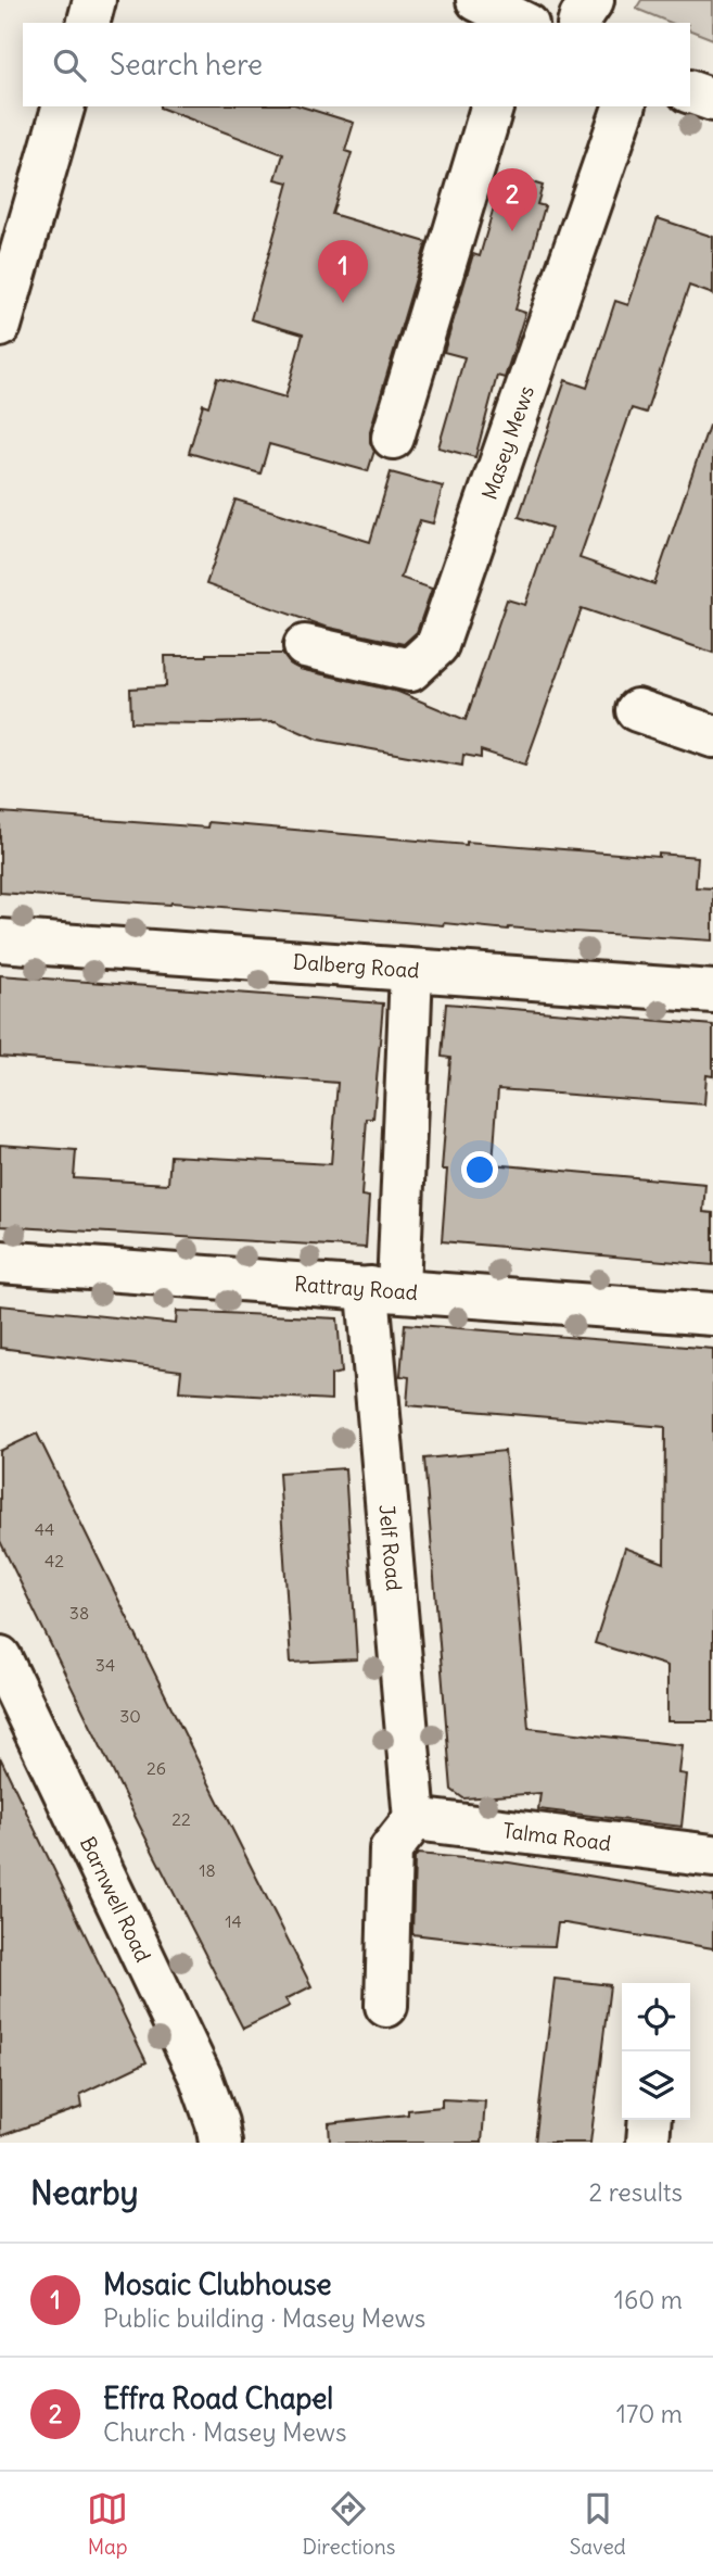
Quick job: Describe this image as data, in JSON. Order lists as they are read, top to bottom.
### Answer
{
  "streets": {
    "street": [
      "Masey Mews",
      "Dalberg Road",
      "Rattray Road",
      "Jelf Road",
      "Talma Road",
      "Barnwell Road"
    ]
  },
  "crossings": [
    ["Dalberg Road", "Jelf Road"],
    ["Rattray Road", "Jelf Road"],
    ["Jelf Road", "Talma Road"]
  ],
  "house_numbers": [
    "44",
    "42",
    "38",
    "34",
    "30",
    "26",
    "22",
    "18",
    "14"
  ],
  "page": {
    "search": "Search here",
    "pins": ["2", "1"],
    "heading": ["Nearby", "2 results"],
    "list": [
      {
        "mark": "1",
        "name": "Mosaic Clubhouse",
        "note": "Public building · Masey Mews",
        "value": "160 m"
      },
      {
        "mark": "2",
        "name": "Effra Road Chapel",
        "note": "Church · Masey Mews",
        "value": "170 m"
      }
    ],
    "nav": ["Map", "Directions", "Saved"]
  }
}
